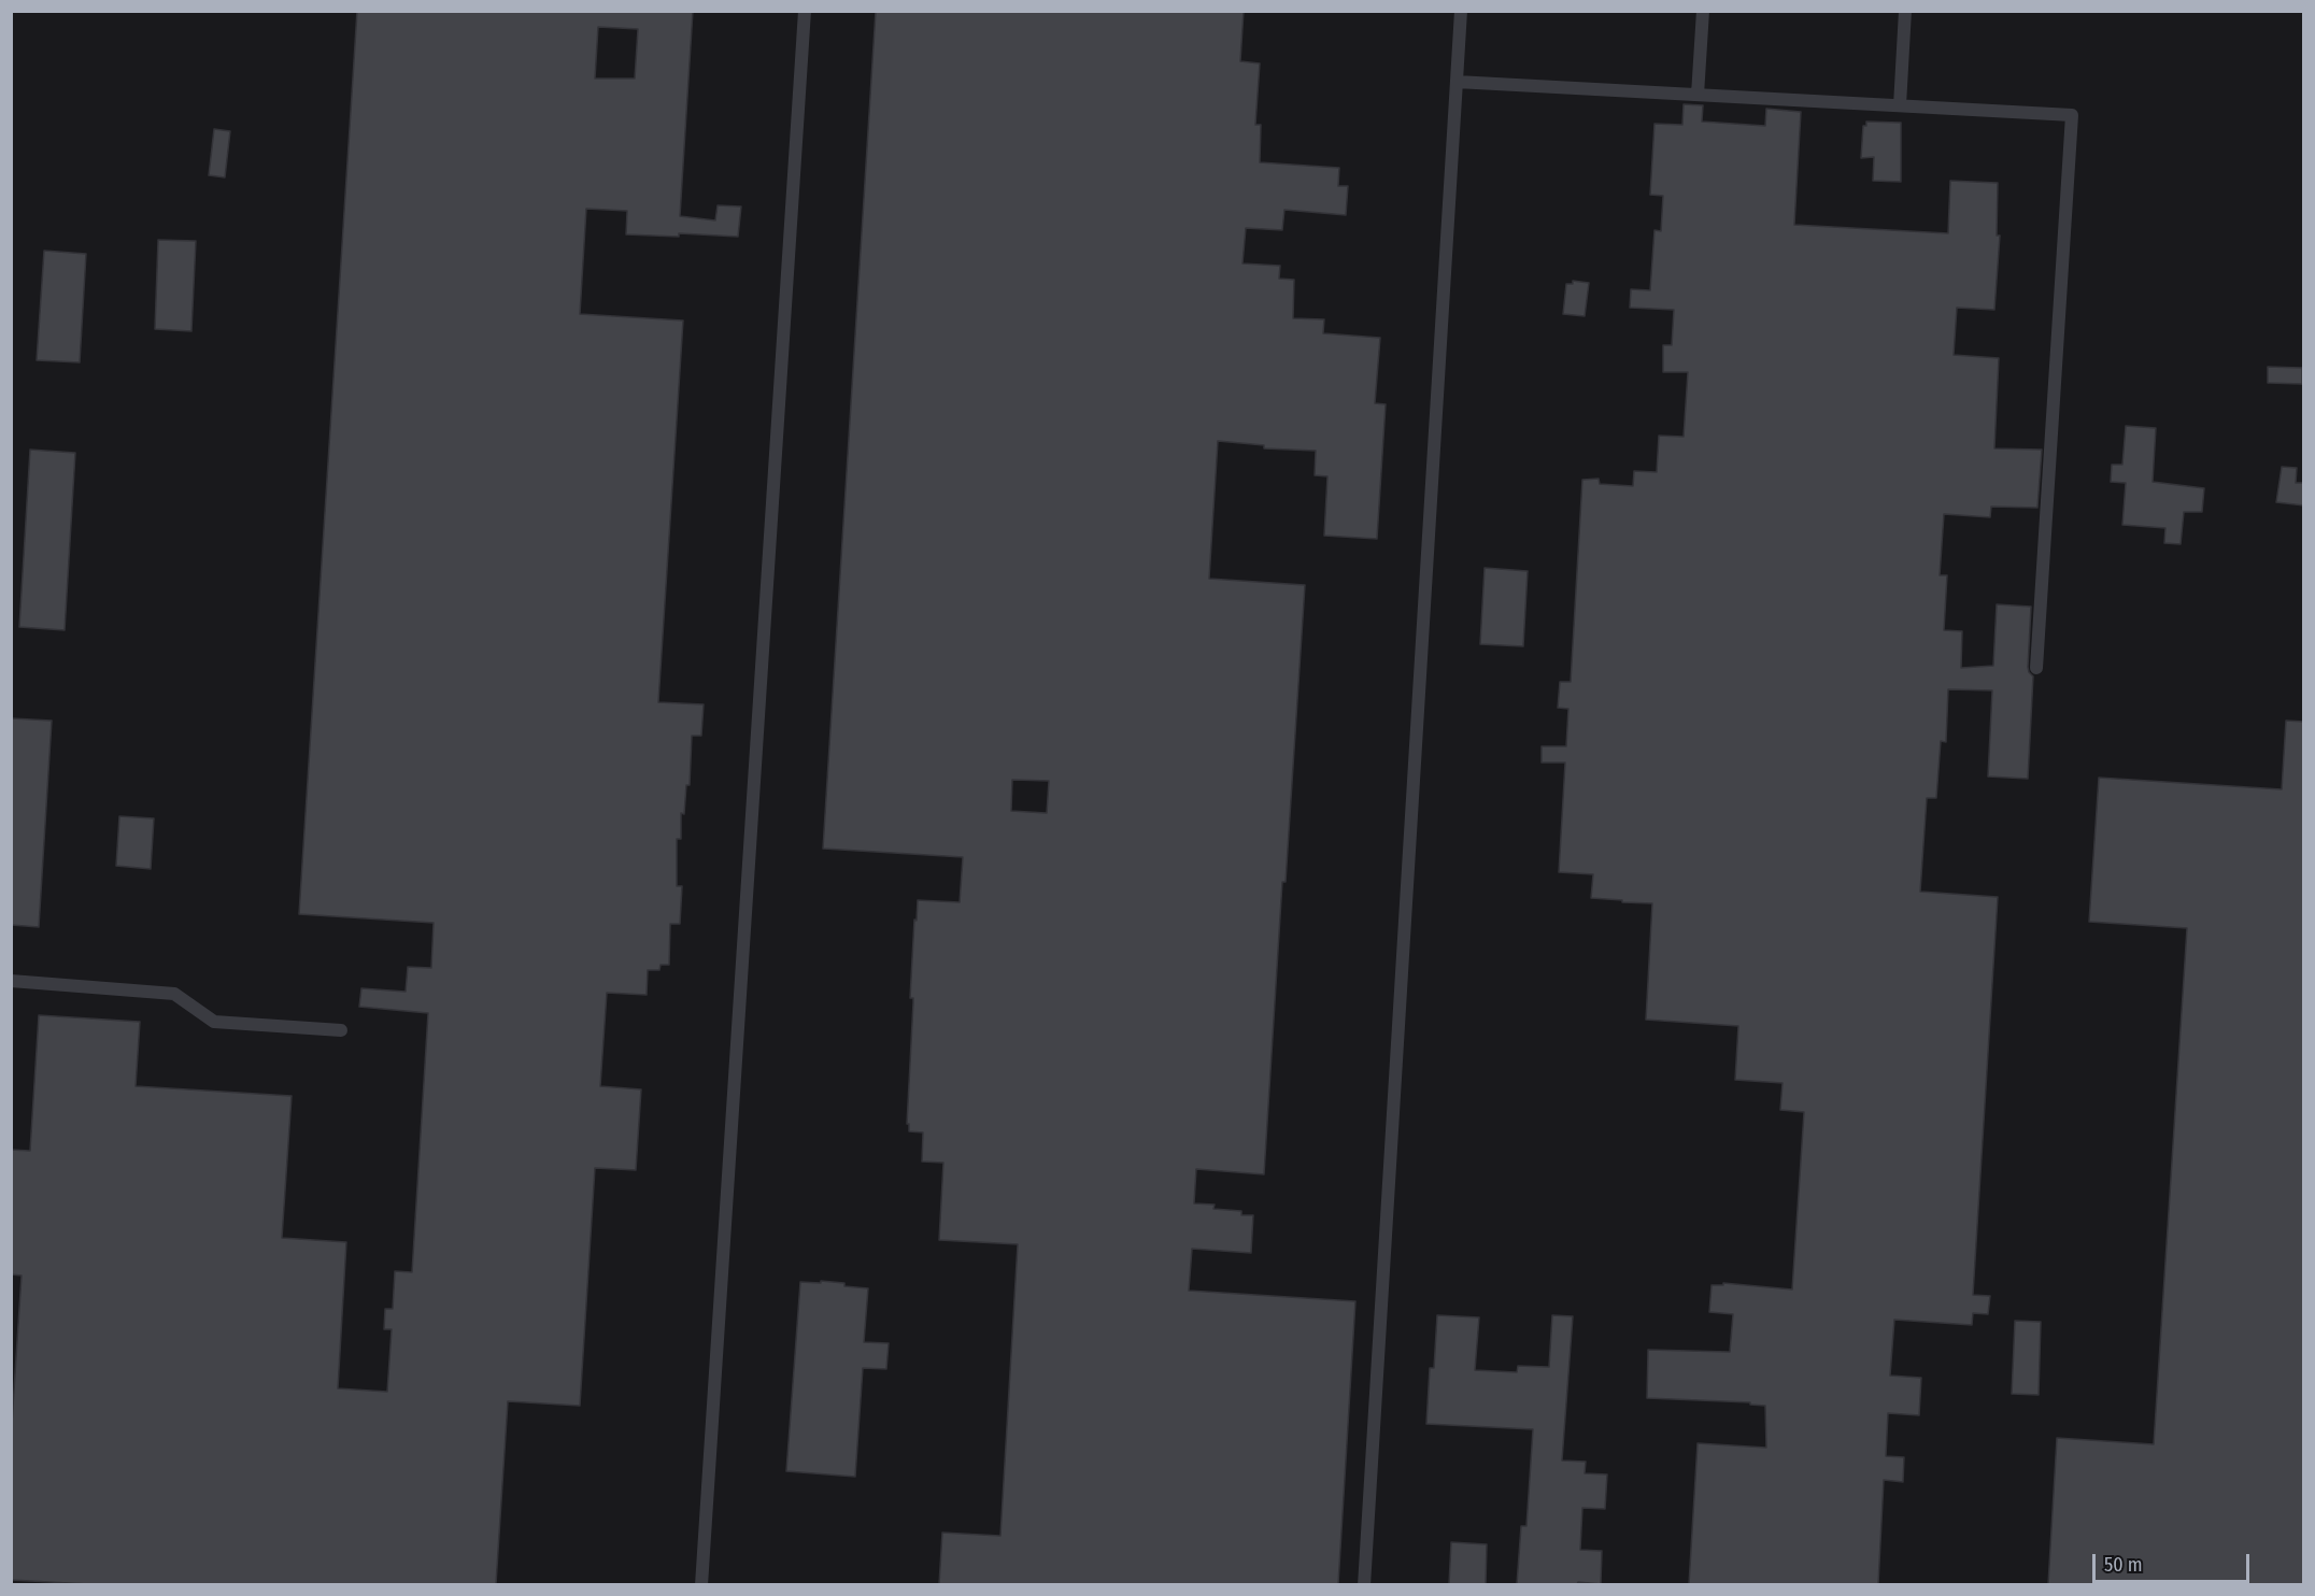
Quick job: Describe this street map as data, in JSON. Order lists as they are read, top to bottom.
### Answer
{
  "scale_bar": "50 m"
}
